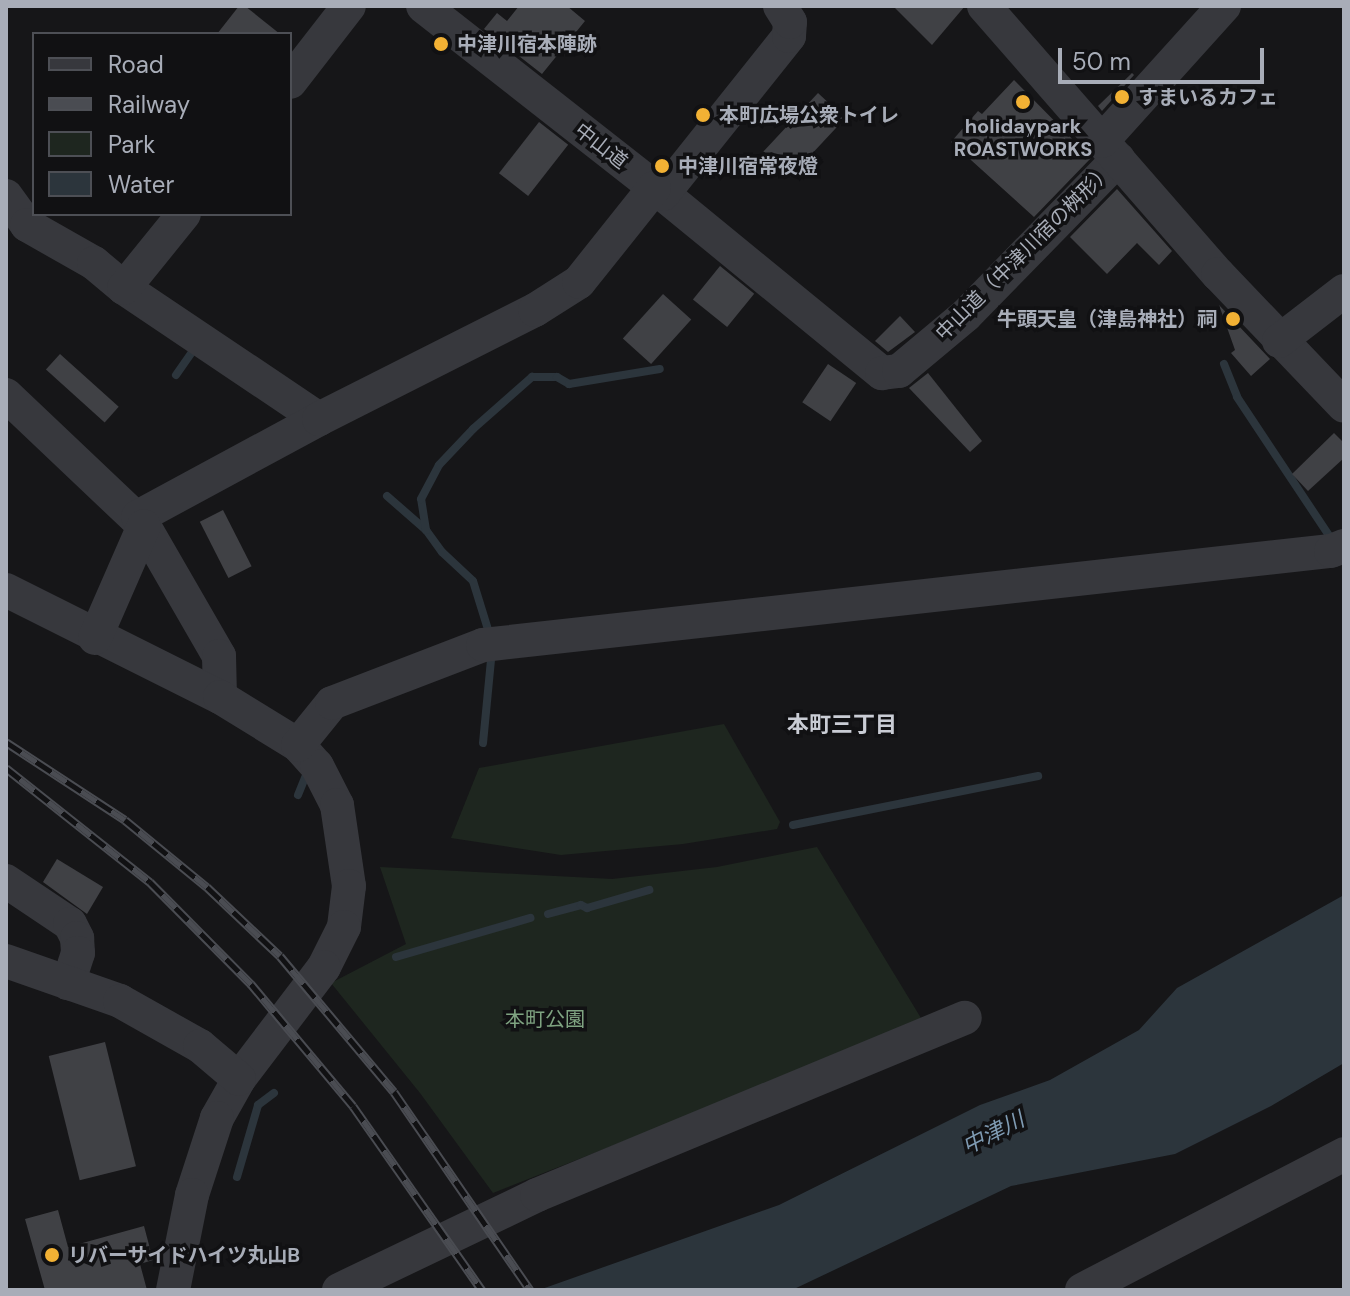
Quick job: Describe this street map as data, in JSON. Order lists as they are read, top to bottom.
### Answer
{
  "streets": {
    "street": ["中山道", "中山道（中津川宿の桝形）"]
  },
  "crossings": [
    ["中山道", "中山道（中津川宿の桝形）"]
  ],
  "districts": ["本町三丁目"],
  "water": ["中津川"],
  "parks": ["本町公園"],
  "places": [
    "中津川宿本陣跡",
    "すまいるカフェ",
    "holidaypark ROASTWORKS",
    "本町広場公衆トイレ",
    "中津川宿常夜燈",
    "牛頭天皇（津島神社）祠",
    "リバーサイドハイツ丸山B"
  ],
  "legend": [
    "Road",
    "Railway",
    "Park",
    "Water"
  ],
  "scale_bar": "50 m"
}
